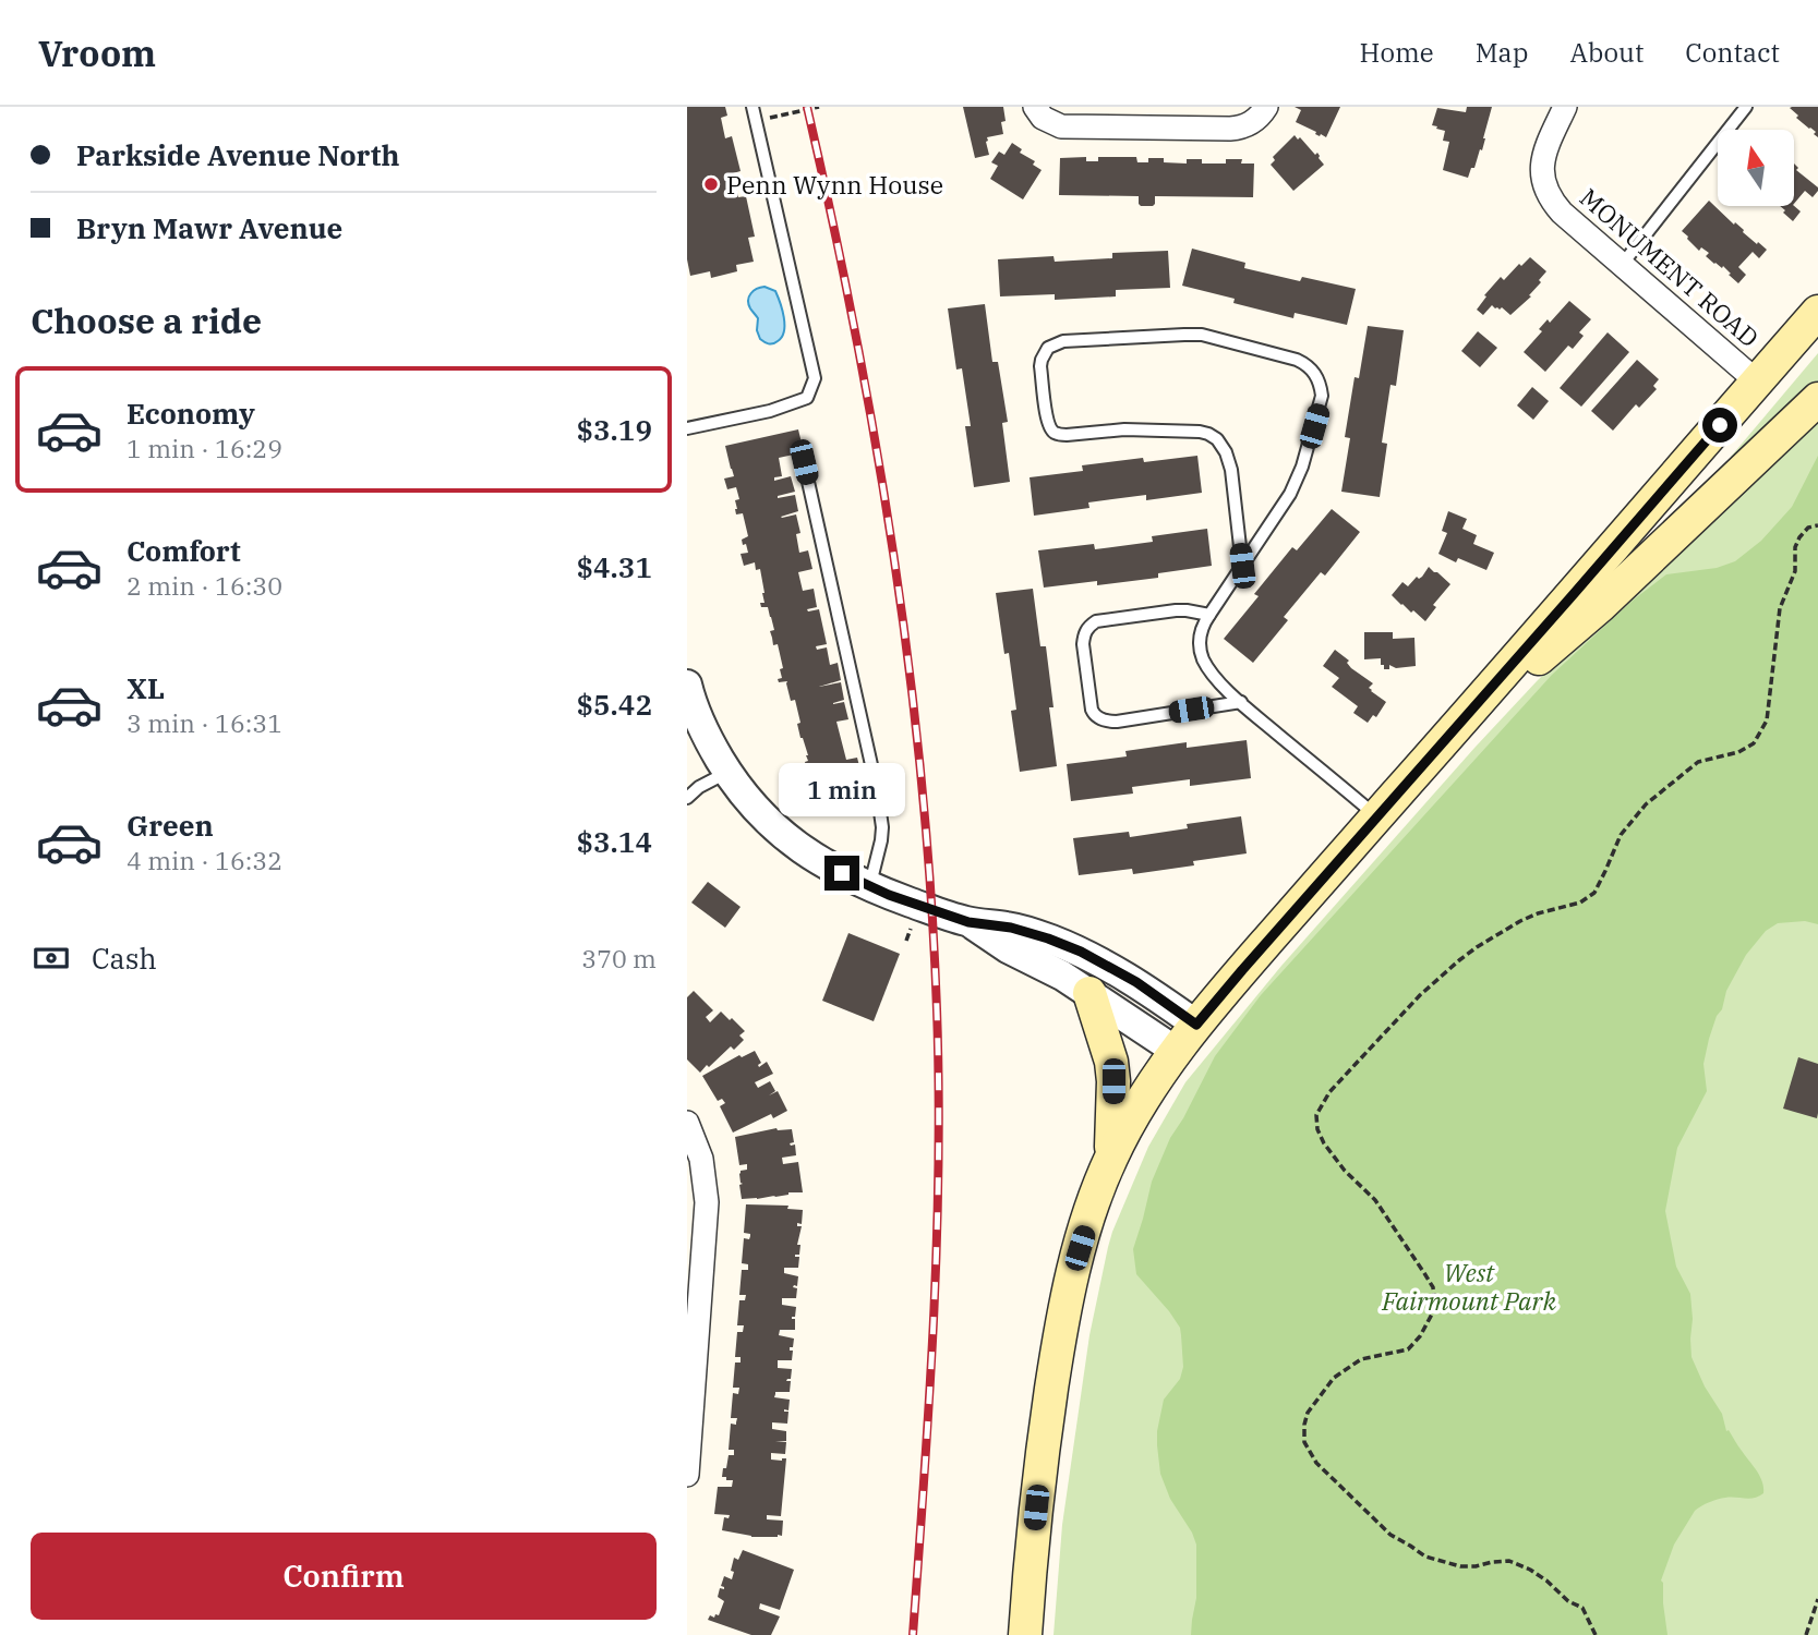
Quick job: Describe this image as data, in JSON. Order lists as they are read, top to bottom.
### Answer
{
  "streets": {
    "street": ["MONUMENT ROAD"]
  },
  "parks": ["West Fairmount Park"],
  "places": ["Penn Wynn House"],
  "north": "top",
  "page": {
    "header": "Vroom",
    "nav": [
      "Home",
      "Map",
      "About",
      "Contact"
    ],
    "banner": ["Parkside Avenue North", "Bryn Mawr Avenue"],
    "heading": "Choose a ride",
    "list": [
      {
        "name": "Economy",
        "note": "1 min · 16:29",
        "value": "$3.19"
      },
      {
        "name": "Comfort",
        "note": "2 min · 16:30",
        "value": "$4.31"
      },
      {
        "name": "XL",
        "note": "3 min · 16:31",
        "value": "$5.42"
      },
      {
        "name": "Green",
        "note": "4 min · 16:32",
        "value": "$3.14"
      }
    ],
    "bubble": "1 min",
    "pay": ["Cash", "370 m"],
    "buttons": "Confirm"
  }
}
